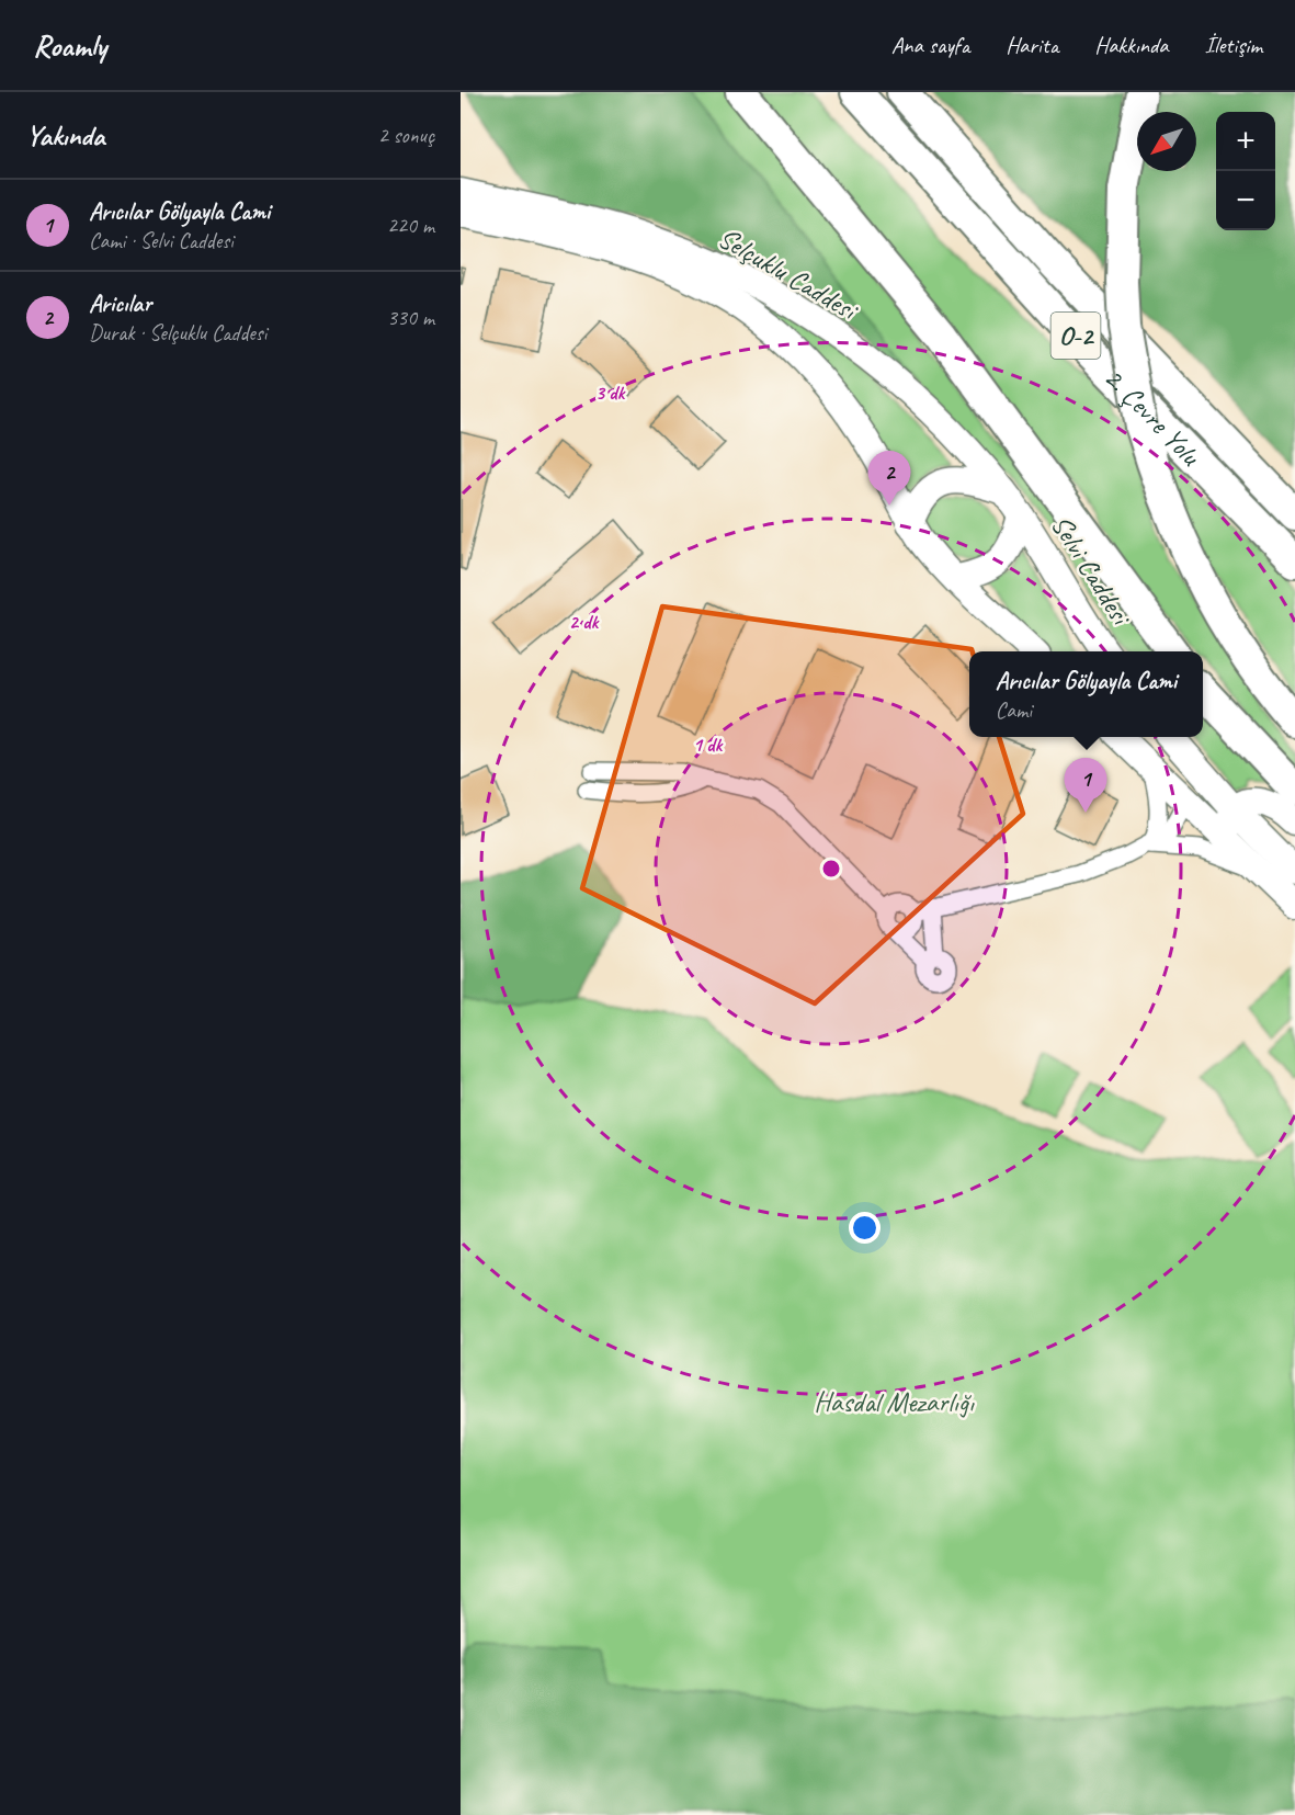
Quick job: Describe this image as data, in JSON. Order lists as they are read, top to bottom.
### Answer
{
  "streets": {
    "highway": ["O-2", "2. Çevre Yolu"],
    "main road": ["Selçuklu Caddesi", "Selvi Caddesi"]
  },
  "crossings": [
    ["Selçuklu Caddesi", "Selvi Caddesi"]
  ],
  "parks": ["Hasdal Mezarlığı"],
  "north": "bottom left",
  "page": {
    "header": "Roamly",
    "nav": [
      "Ana sayfa",
      "Harita",
      "Hakkında",
      "İletişim"
    ],
    "heading": ["Yakında", "2 sonuç"],
    "map_buttons": ["+", "−"],
    "list": [
      {
        "mark": "1",
        "name": "Arıcılar Gölyayla Cami",
        "note": "Cami · Selvi Caddesi",
        "value": "220 m"
      },
      {
        "mark": "2",
        "name": "Aricılar",
        "note": "Durak · Selçuklu Caddesi",
        "value": "330 m"
      }
    ],
    "pins": ["2", "1"],
    "popup": ["Arıcılar Gölyayla Cami", "Cami"]
  },
  "rings": ["3 dk", "2 dk", "1 dk"]
}
